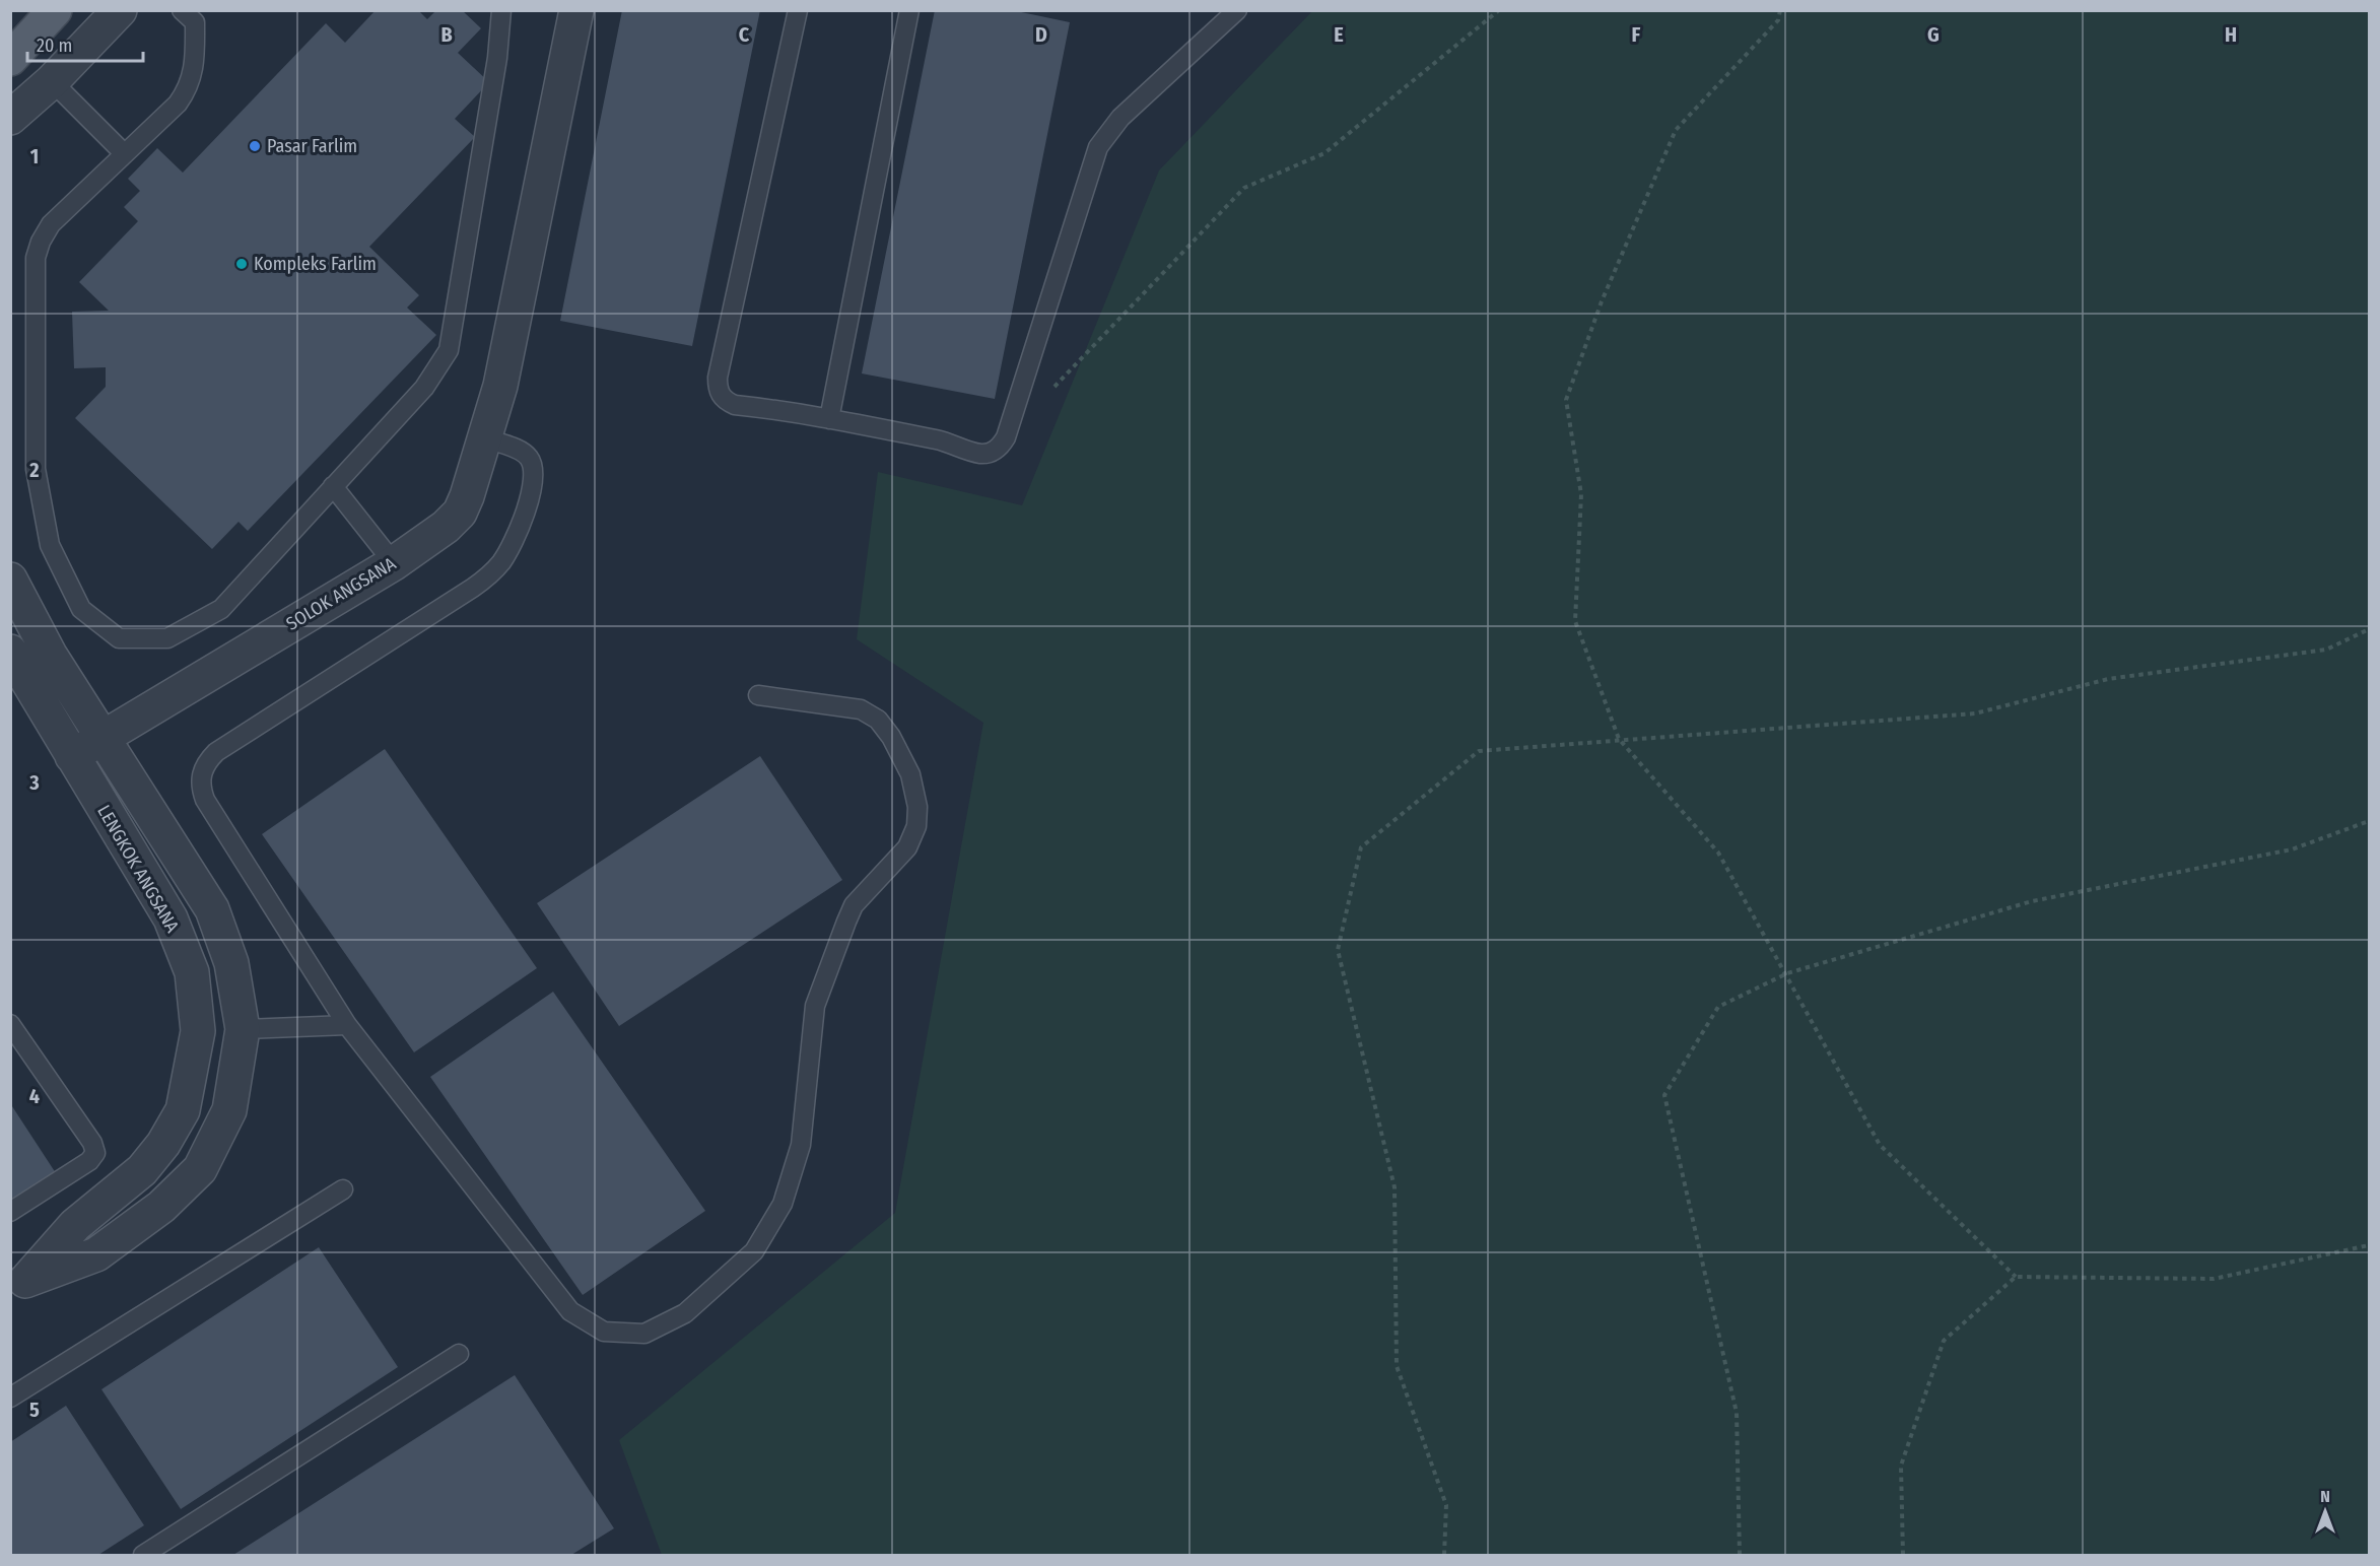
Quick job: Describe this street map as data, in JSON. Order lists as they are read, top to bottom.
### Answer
{
  "streets": {
    "street": ["SOLOK ANGSANA", "LENGKOK ANGSANA"]
  },
  "crossings": [
    ["SOLOK ANGSANA", "LENGKOK ANGSANA"]
  ],
  "places": ["Pasar Farlim", "Kompleks Farlim"],
  "scale_bar": "20 m",
  "north": "top",
  "grid": {
    "columns": [
      "B",
      "C",
      "D",
      "E",
      "F",
      "G",
      "H"
    ],
    "rows": [
      "1",
      "2",
      "3",
      "4",
      "5"
    ]
  }
}
